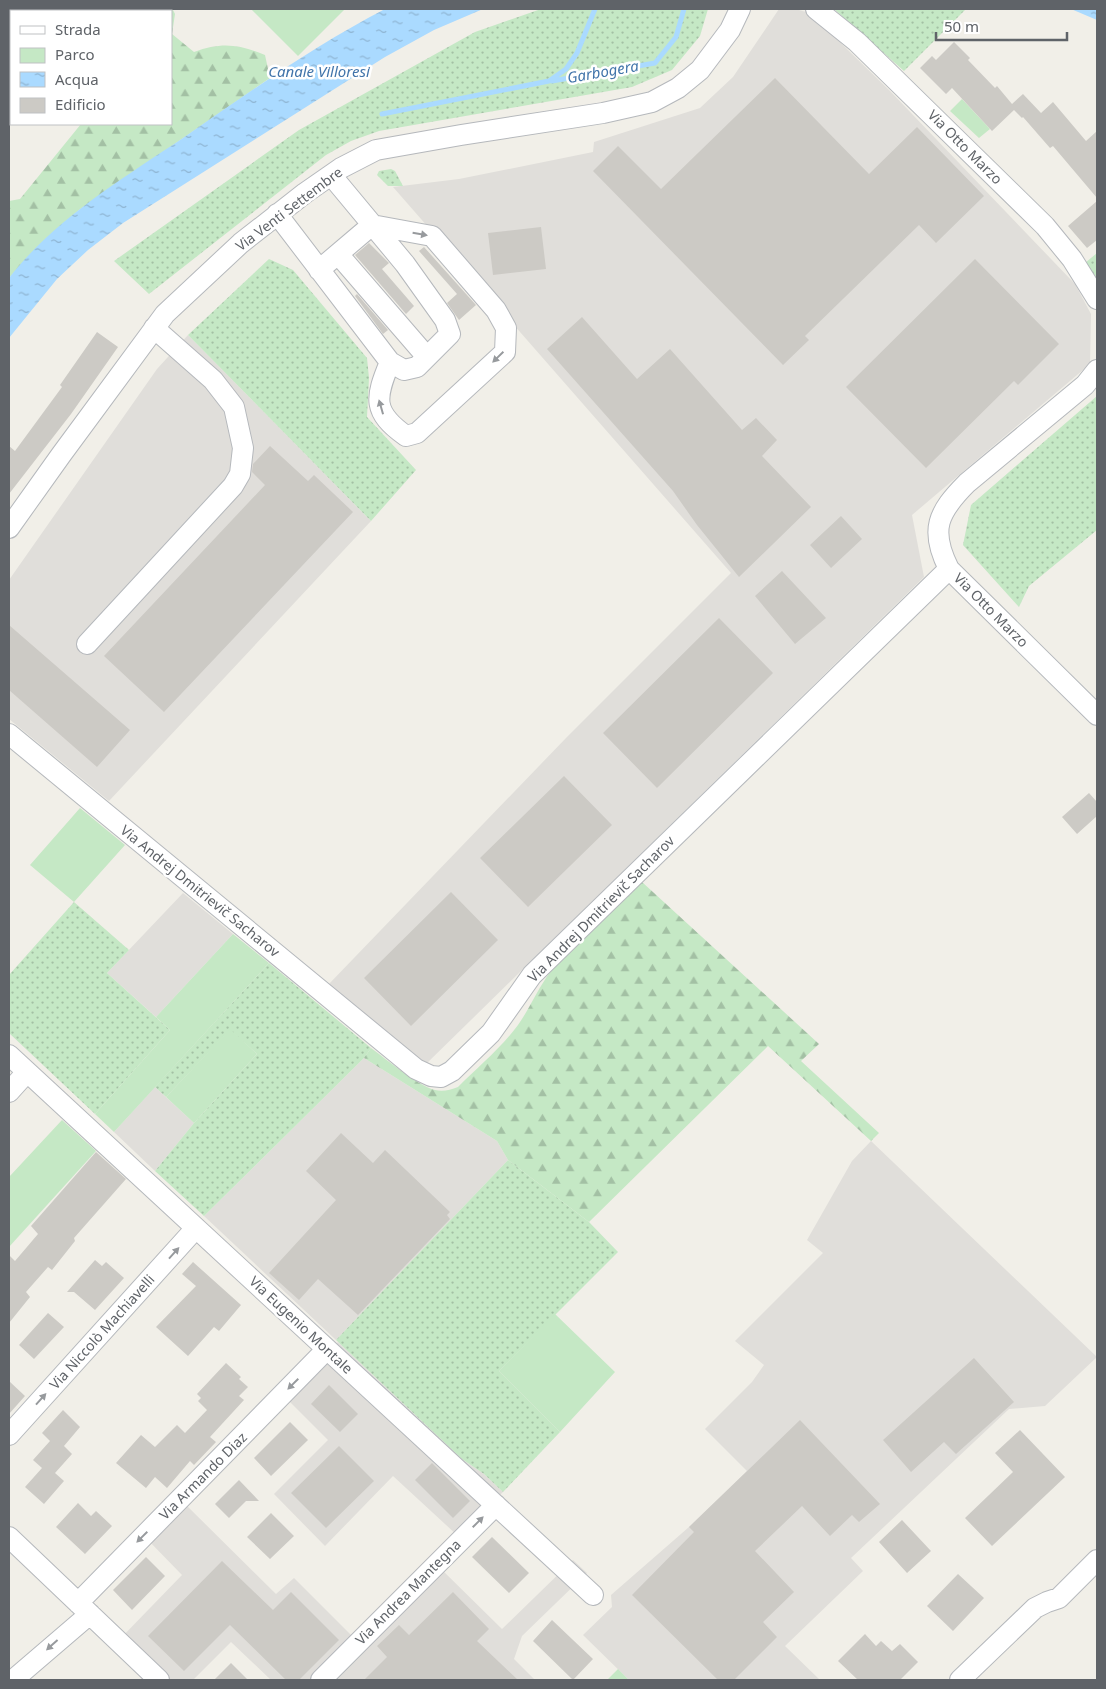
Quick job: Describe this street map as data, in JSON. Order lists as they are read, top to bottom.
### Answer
{
  "streets": {
    "street": [
      "Via Otto Marzo",
      "Via Venti Settembre",
      "Via Andrej Dmitrievič Sacharov",
      "Via Eugenio Montale",
      "Via Niccolò Machiavelli",
      "Via Armando Diaz",
      "Via Andrea Mantegna"
    ]
  },
  "crossings": [
    ["Via Otto Marzo", "Via Andrej Dmitrievič Sacharov"],
    ["Via Eugenio Montale", "Via Niccolò Machiavelli"],
    ["Via Eugenio Montale", "Via Armando Diaz"],
    ["Via Eugenio Montale", "Via Andrea Mantegna"]
  ],
  "one_way": ["Via Niccolò Machiavelli", "Via Armando Diaz", "Via Andrea Mantegna"],
  "water": ["Canale Villoresi", "Garbogera"],
  "legend": [
    "Strada",
    "Parco",
    "Acqua",
    "Edificio"
  ],
  "scale_bar": "50 m"
}
